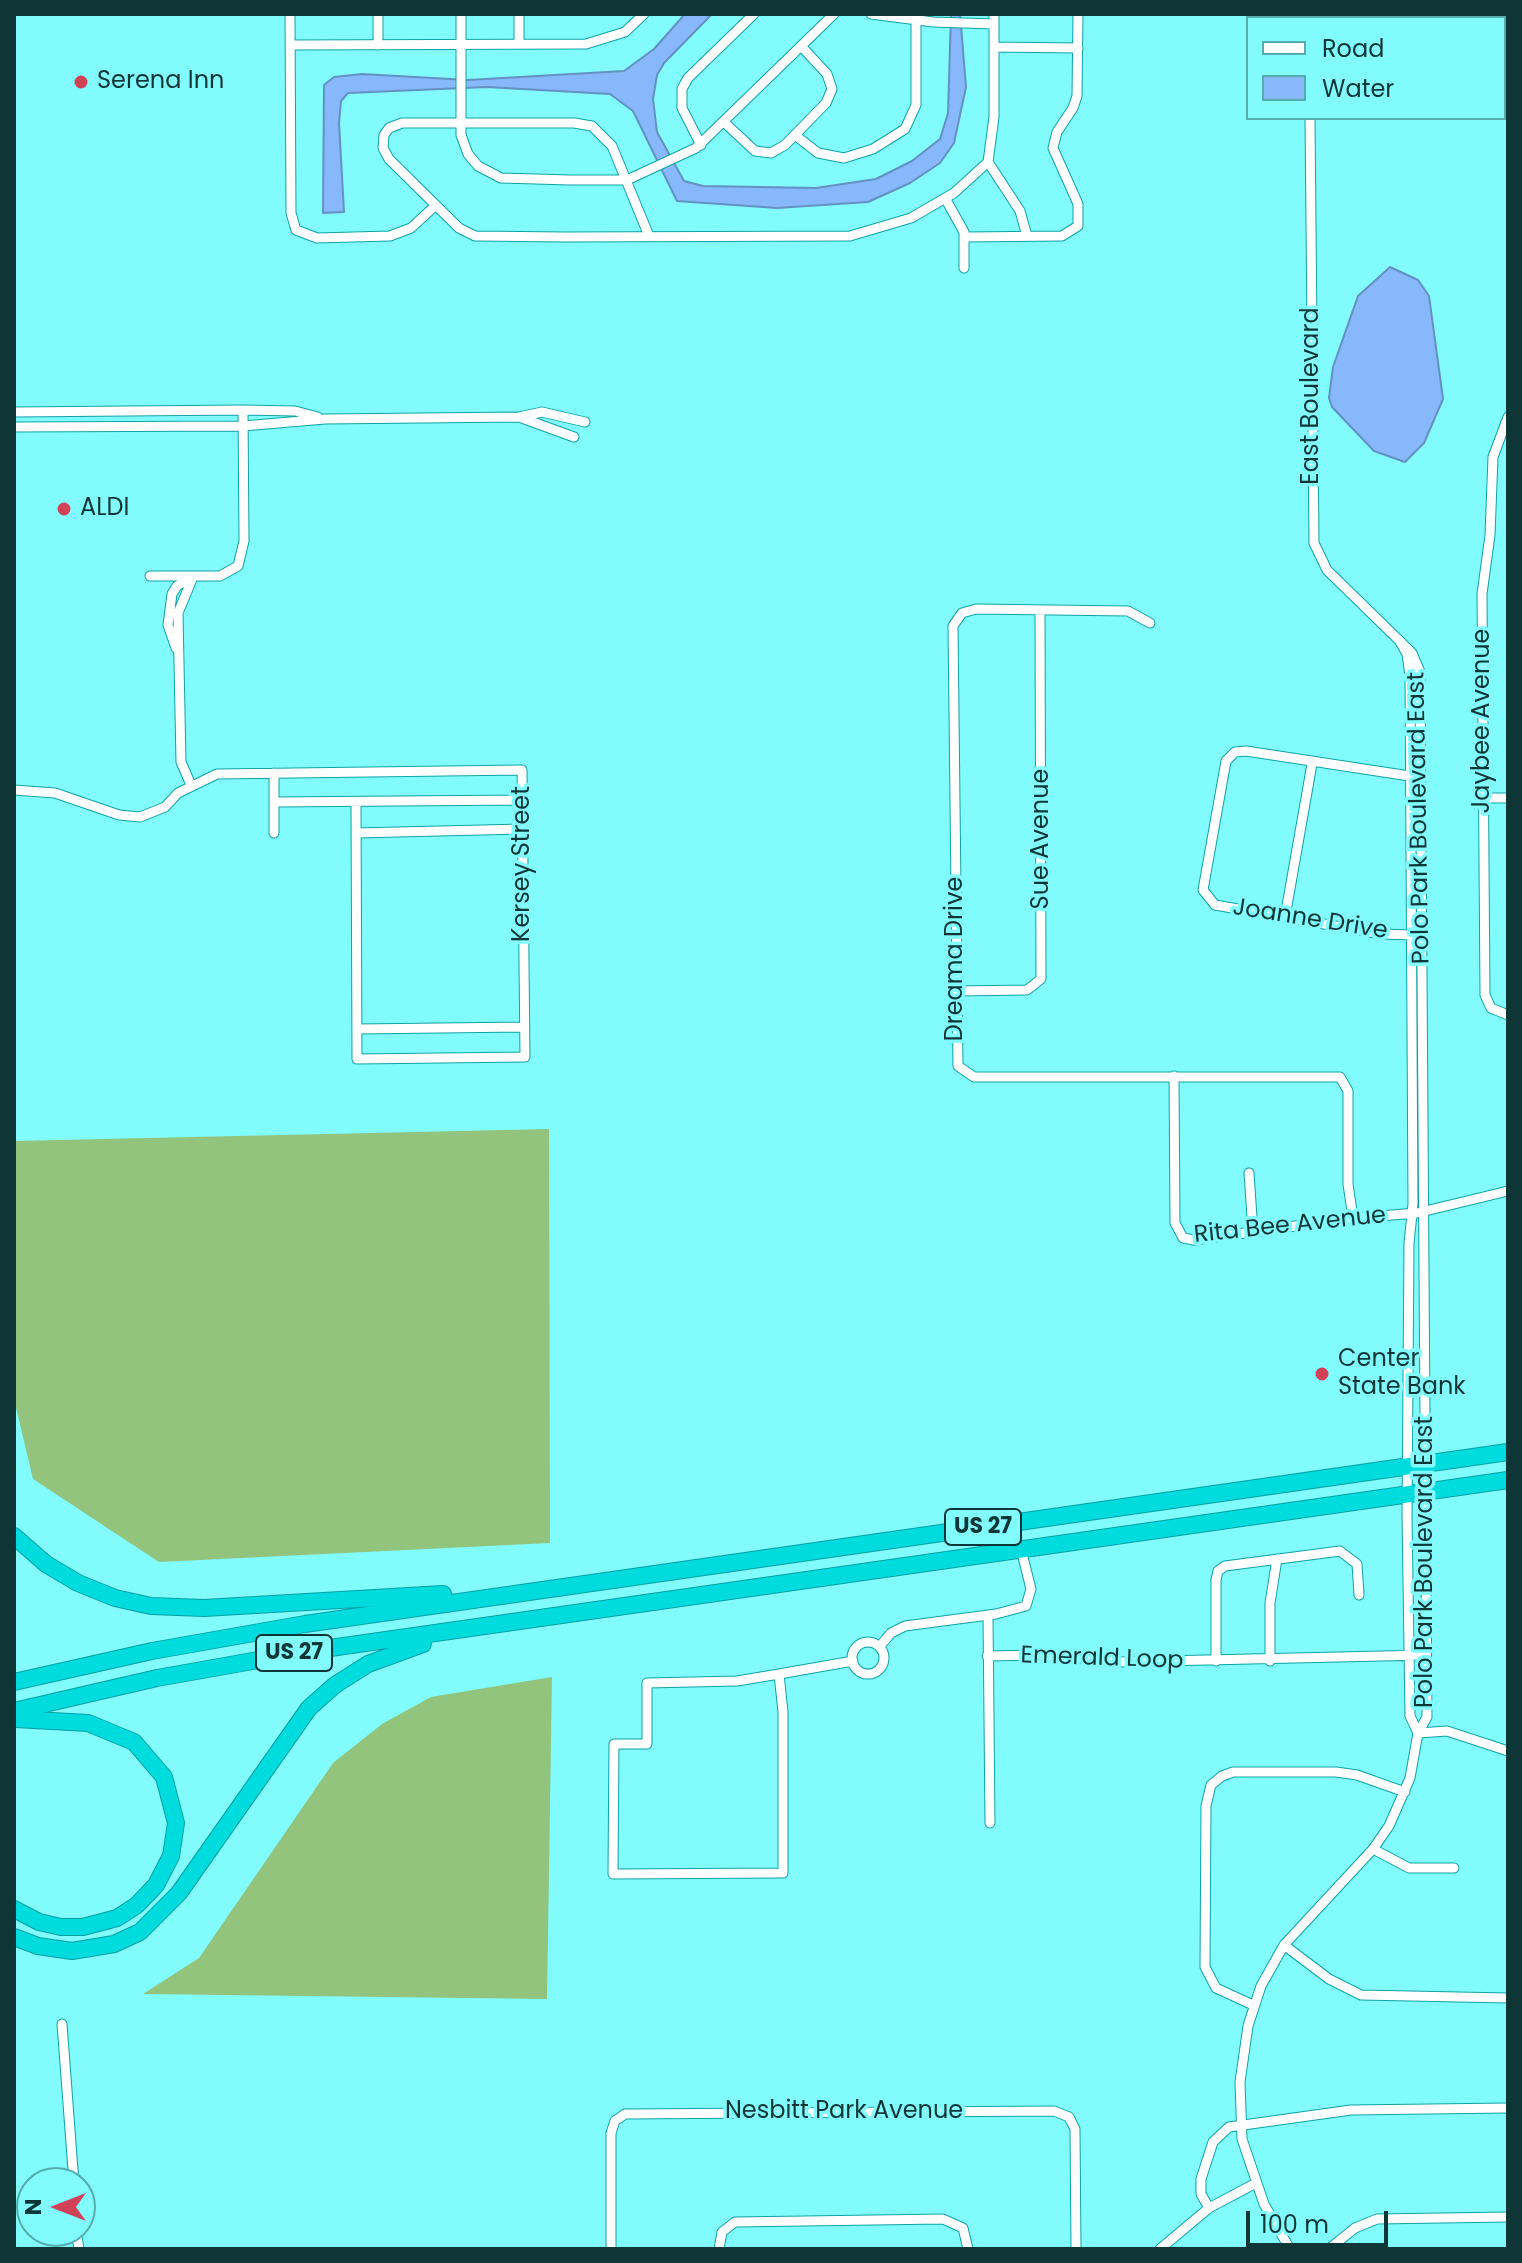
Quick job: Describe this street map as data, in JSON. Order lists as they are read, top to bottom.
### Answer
{
  "streets": {
    "highway": ["US 27"],
    "street": [
      "East Boulevard",
      "Jaybee Avenue",
      "Polo Park Boulevard East",
      "Sue Avenue",
      "Kersey Street",
      "Joanne Drive",
      "Dreama Drive",
      "Rita Bee Avenue",
      "Emerald Loop",
      "Nesbitt Park Avenue"
    ]
  },
  "crossings": [
    ["East Boulevard", "Polo Park Boulevard East"],
    ["Polo Park Boulevard East", "Joanne Drive"],
    ["Polo Park Boulevard East", "Rita Bee Avenue"],
    ["Polo Park Boulevard East", "US 27"],
    ["Polo Park Boulevard East", "Emerald Loop"],
    ["Sue Avenue", "Dreama Drive"],
    ["Dreama Drive", "Rita Bee Avenue"]
  ],
  "places": ["Serena Inn", "ALDI", "Center State Bank"],
  "legend": ["Road", "Water"],
  "scale_bar": "100 m",
  "north": "left"
}
